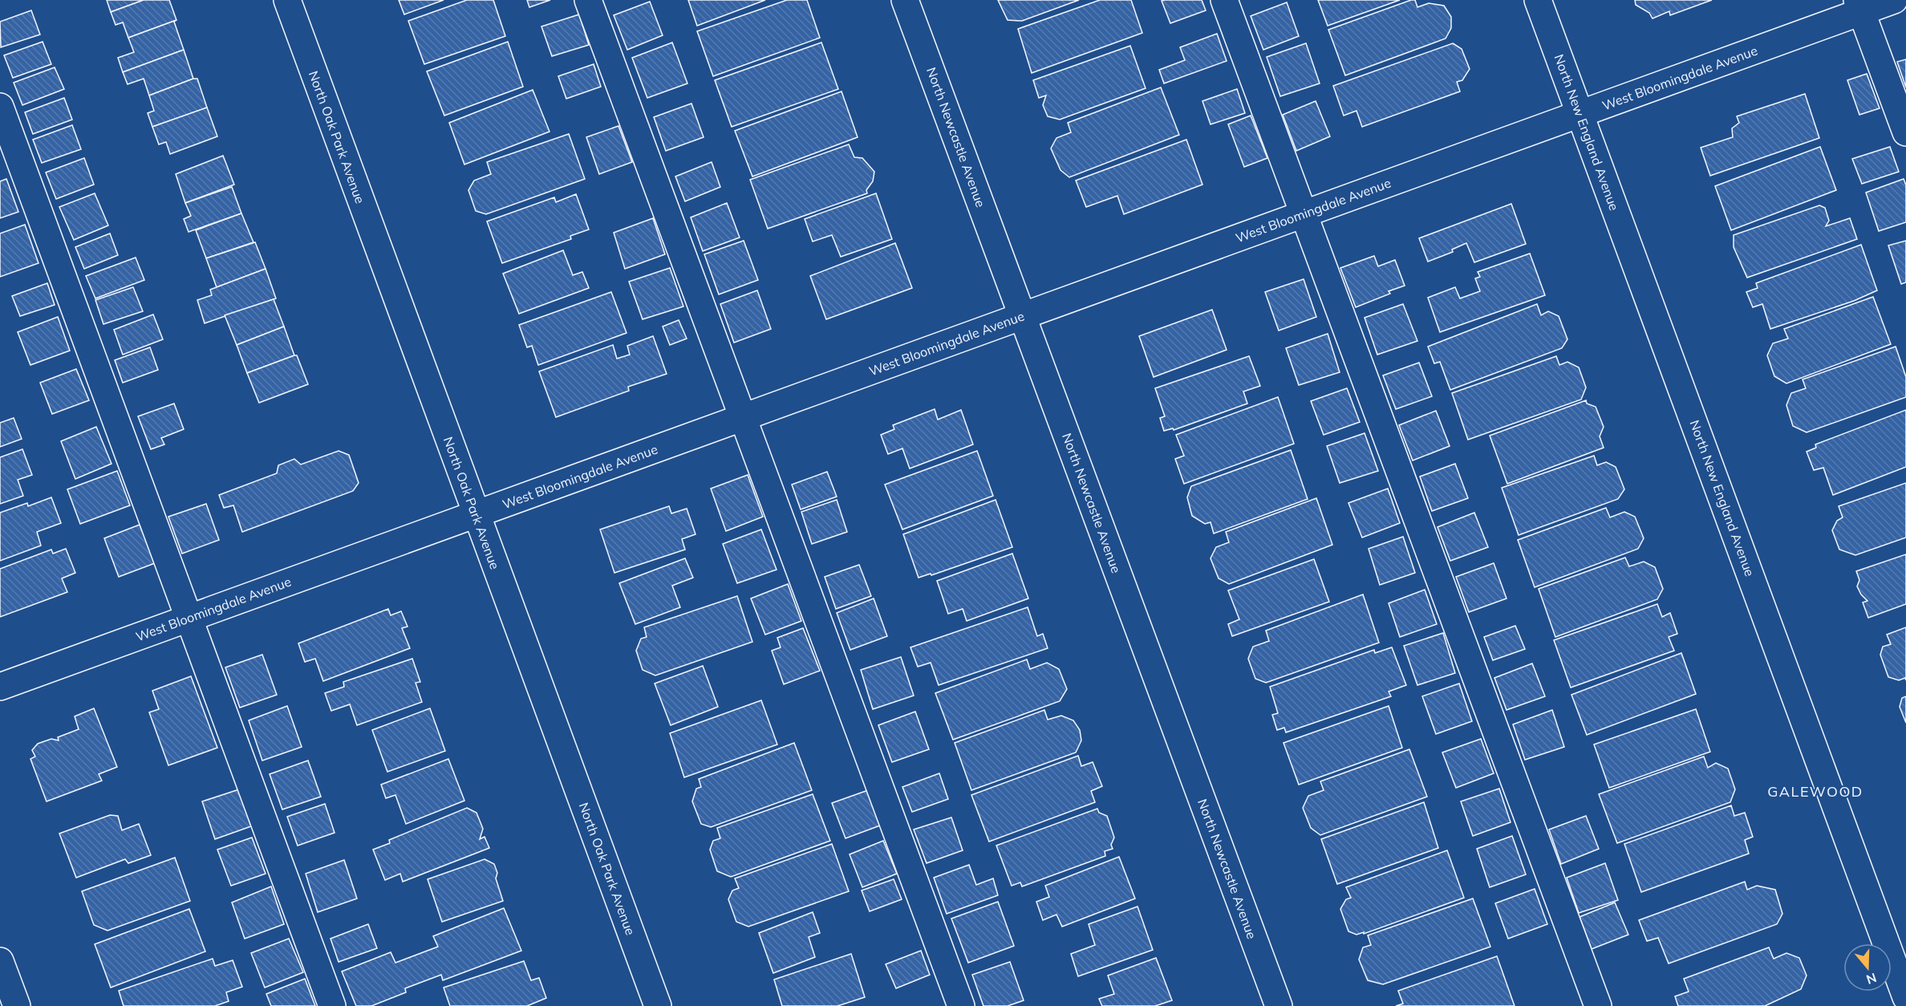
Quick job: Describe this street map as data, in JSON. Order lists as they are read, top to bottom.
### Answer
{
  "streets": {
    "street": [
      "West Bloomingdale Avenue",
      "North New England Avenue",
      "North Oak Park Avenue",
      "North Newcastle Avenue"
    ]
  },
  "crossings": [
    ["West Bloomingdale Avenue", "North New England Avenue"],
    ["West Bloomingdale Avenue", "North Oak Park Avenue"],
    ["West Bloomingdale Avenue", "North Newcastle Avenue"]
  ],
  "districts": ["GALEWOOD"],
  "north": "bottom"
}
